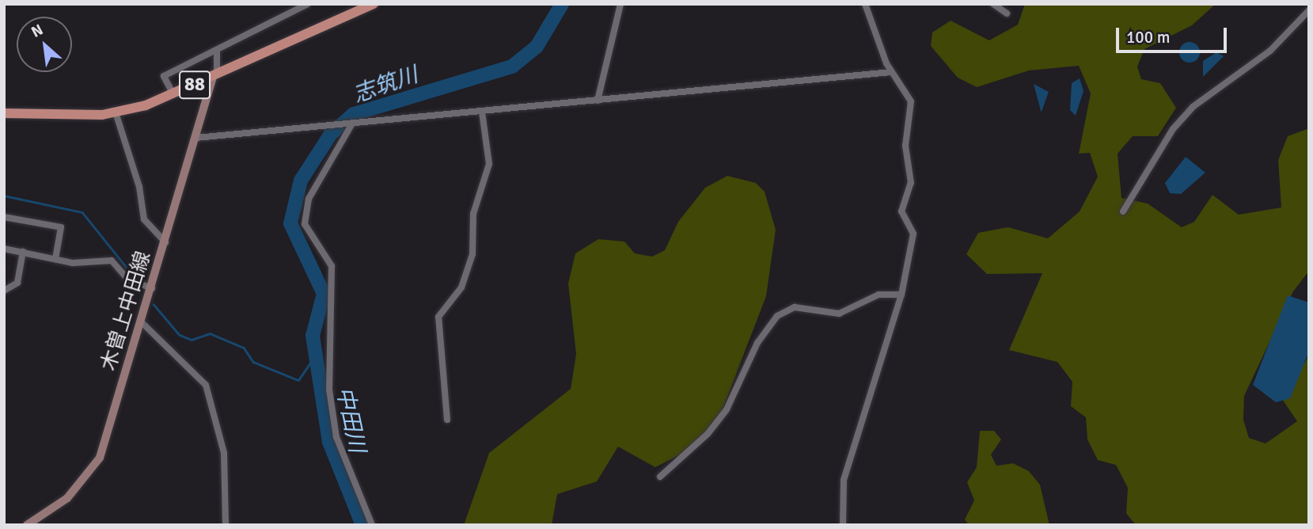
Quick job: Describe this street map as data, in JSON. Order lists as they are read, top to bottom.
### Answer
{
  "streets": {
    "main road": ["88", "木曽上中田線"]
  },
  "crossings": [
    ["88", "木曽上中田線"]
  ],
  "water": ["志筑川", "中田川"],
  "scale_bar": "100 m",
  "north": "top left"
}
